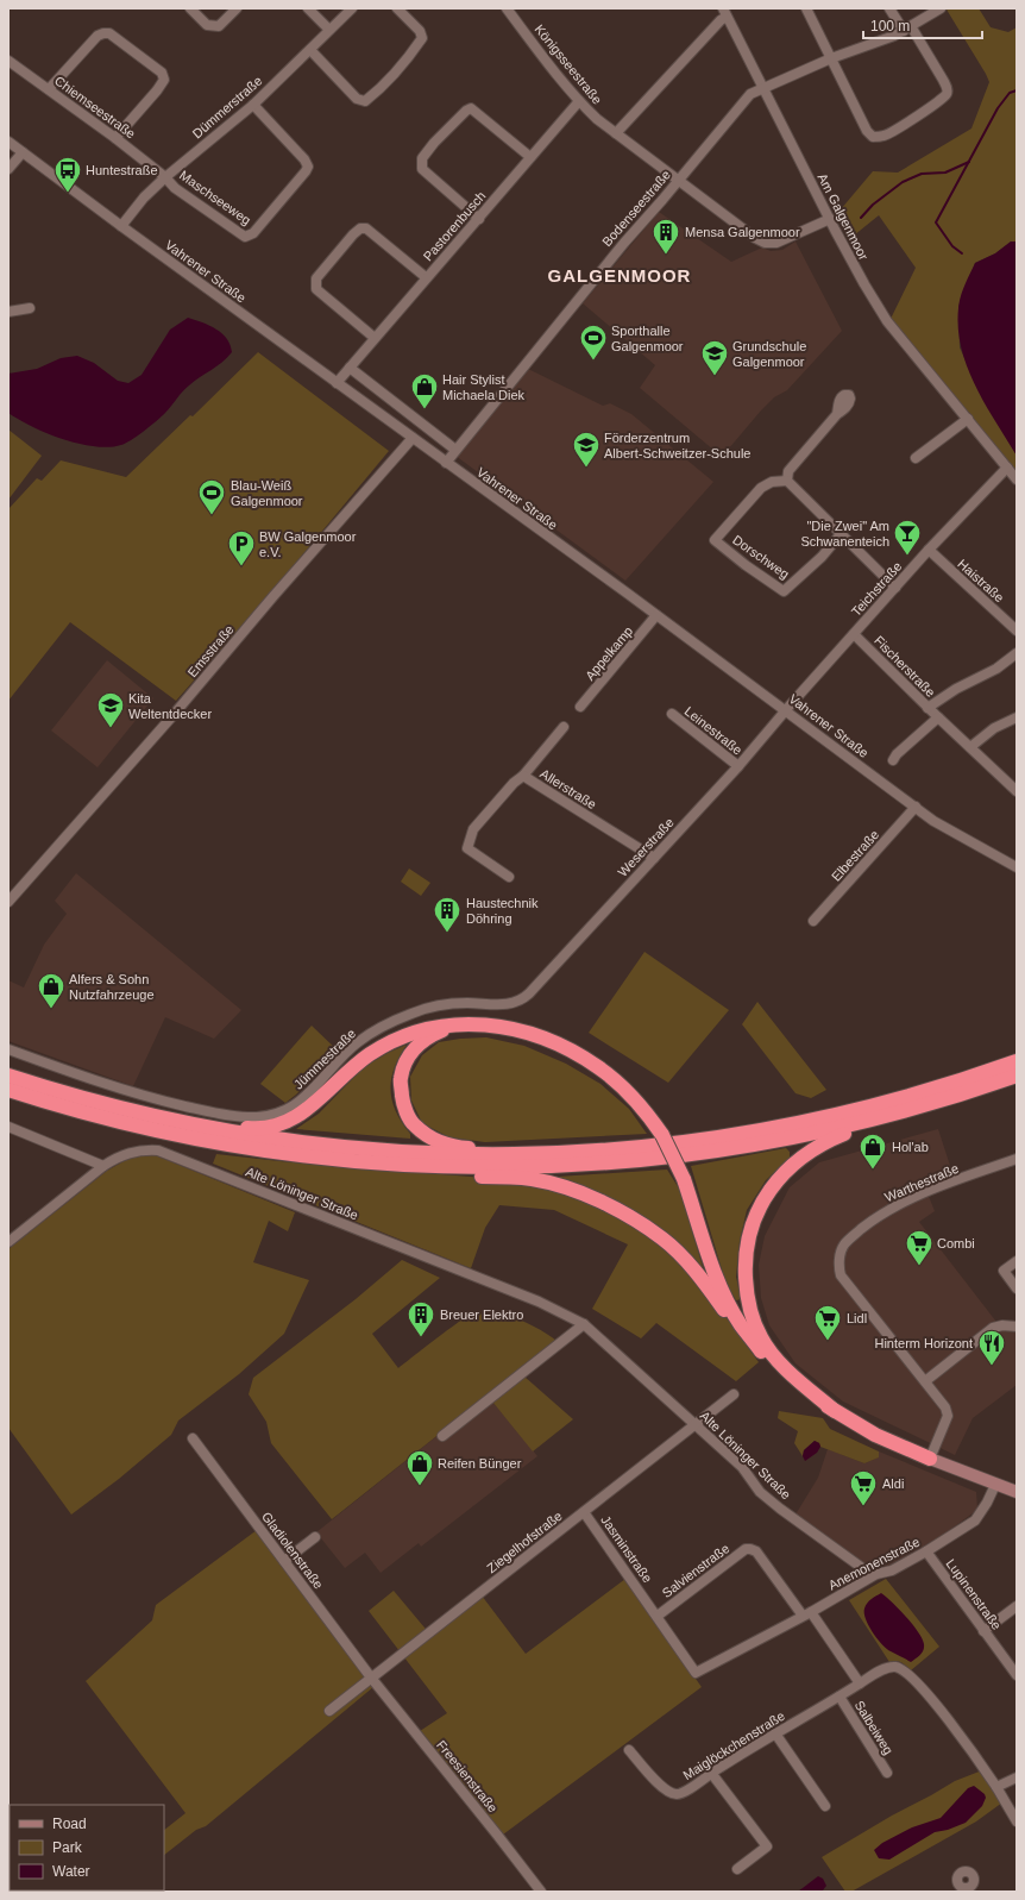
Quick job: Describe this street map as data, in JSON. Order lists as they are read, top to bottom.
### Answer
{
  "streets": {
    "street": [
      "Königsseestraße",
      "Chiemseestraße",
      "Dümmerstraße",
      "Maschseeweg",
      "Bodenseestraße",
      "Am Galgenmoor",
      "Pastorenbusch",
      "Vahrener Straße",
      "Dorschweg",
      "Haistraße",
      "Teichstraße",
      "Emsstraße",
      "Appelkamp",
      "Fischerstraße",
      "Leinestraße",
      "Allerstraße",
      "Weserstraße",
      "Elbestraße",
      "Jümmestraße",
      "Warthestraße",
      "Alte Löninger Straße",
      "Ziegelhofstraße",
      "Jasminstraße",
      "Gladiolenstraße",
      "Anemonenstraße",
      "Salvienstraße",
      "Lupinenstraße",
      "Salbeiweg",
      "Maiglöckchenstraße",
      "Freesienstraße"
    ]
  },
  "crossings": [
    ["Königsseestraße", "Bodenseestraße"],
    ["Königsseestraße", "Am Galgenmoor"],
    ["Königsseestraße", "Pastorenbusch"],
    ["Chiemseestraße", "Dümmerstraße"],
    ["Chiemseestraße", "Maschseeweg"],
    ["Dümmerstraße", "Maschseeweg"],
    ["Dümmerstraße", "Vahrener Straße"],
    ["Bodenseestraße", "Am Galgenmoor"],
    ["Bodenseestraße", "Vahrener Straße"],
    ["Am Galgenmoor", "Teichstraße"],
    ["Pastorenbusch", "Vahrener Straße"],
    ["Vahrener Straße", "Teichstraße"],
    ["Vahrener Straße", "Emsstraße"],
    ["Vahrener Straße", "Appelkamp"],
    ["Vahrener Straße", "Weserstraße"],
    ["Vahrener Straße", "Elbestraße"],
    ["Haistraße", "Teichstraße"],
    ["Teichstraße", "Fischerstraße"],
    ["Teichstraße", "Weserstraße"],
    ["Leinestraße", "Weserstraße"],
    ["Allerstraße", "Weserstraße"],
    ["Weserstraße", "Jümmestraße"],
    ["Alte Löninger Straße", "Ziegelhofstraße"],
    ["Alte Löninger Straße", "Anemonenstraße"],
    ["Ziegelhofstraße", "Jasminstraße"],
    ["Ziegelhofstraße", "Gladiolenstraße"],
    ["Ziegelhofstraße", "Freesienstraße"],
    ["Jasminstraße", "Anemonenstraße"],
    ["Jasminstraße", "Salvienstraße"],
    ["Gladiolenstraße", "Freesienstraße"],
    ["Anemonenstraße", "Salvienstraße"],
    ["Anemonenstraße", "Lupinenstraße"],
    ["Salbeiweg", "Maiglöckchenstraße"]
  ],
  "districts": ["GALGENMOOR"],
  "places": {
    "bus stop": ["Huntestraße"],
    "building": ["Mensa Galgenmoor", "Haustechnik Döhring", "Breuer Elektro"],
    "sports": ["Sporthalle Galgenmoor", "Blau-Weiß Galgenmoor"],
    "school or university": ["Grundschule Galgenmoor", "Förderzentrum Albert-Schweitzer-Schule", "Kita Weltentdecker"],
    "shop": [
      "Hair Stylist Michaela Diek",
      "Alfers & Sohn Nutzfahrzeuge",
      "Hol'ab",
      "Reifen Bünger"
    ],
    "bar": ["\"Die Zwei\" Am Schwanenteich"],
    "parking": ["BW Galgenmoor e.V."],
    "supermarket": ["Combi", "Lidl", "Aldi"],
    "restaurant": ["Hinterm Horizont"]
  },
  "legend": ["Road", "Park", "Water"],
  "scale_bar": "100 m"
}
